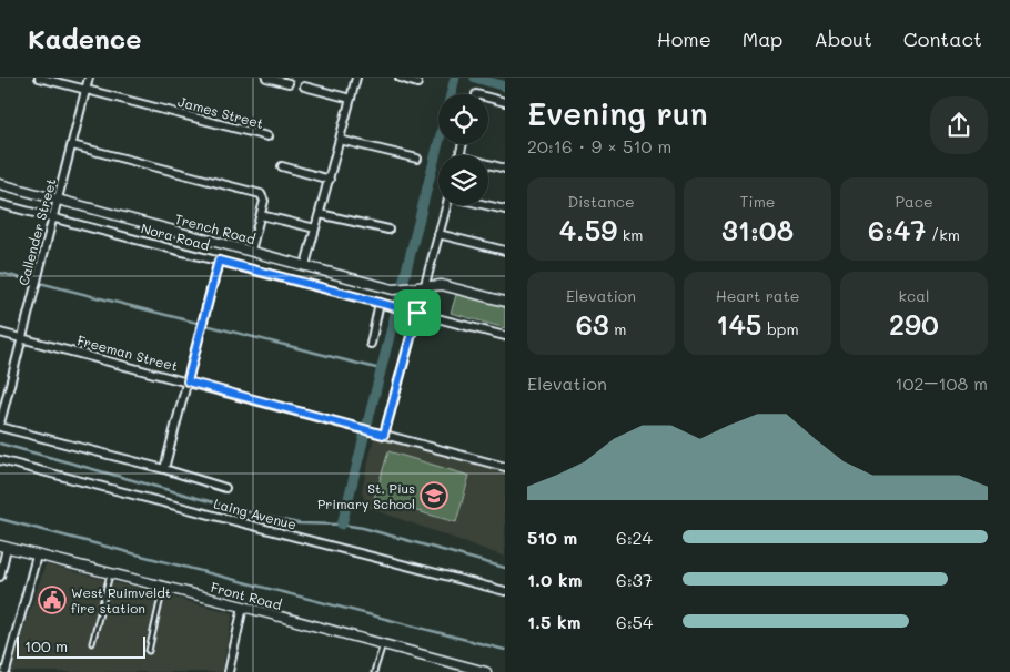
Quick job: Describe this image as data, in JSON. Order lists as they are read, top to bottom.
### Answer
{
  "streets": {
    "street": [
      "James Street",
      "Trench Road",
      "Callender Street",
      "Nora Road",
      "Freeman Street",
      "Laing Avenue",
      "Front Road"
    ]
  },
  "crossings": [
    ["James Street", "Callender Street"],
    ["Trench Road", "Callender Street"],
    ["Callender Street", "Nora Road"],
    ["Callender Street", "Freeman Street"]
  ],
  "places": {
    "school or university": ["St. Pius Primary School"],
    "public building": ["West Ruimveldt fire station"]
  },
  "scale_bar": "100 m",
  "page": {
    "header": "Kadence",
    "nav": [
      "Home",
      "Map",
      "About",
      "Contact"
    ],
    "heading": ["Evening run", "20:16 · 9 × 510 m"],
    "stats": [
      ["Distance", "4.59 km"],
      ["Time", "31:08"],
      ["Pace", "6:47 /km"],
      ["Elevation", "63 m"],
      ["Heart rate", "145 bpm"],
      ["kcal", "290"]
    ],
    "chart": ["Elevation", "102–108 m"],
    "list": [
      {
        "name": "510 m",
        "note": "6:24"
      },
      {
        "name": "1.0 km",
        "note": "6:37"
      },
      {
        "name": "1.5 km",
        "note": "6:54"
      }
    ],
    "scale": "100 m"
  }
}
